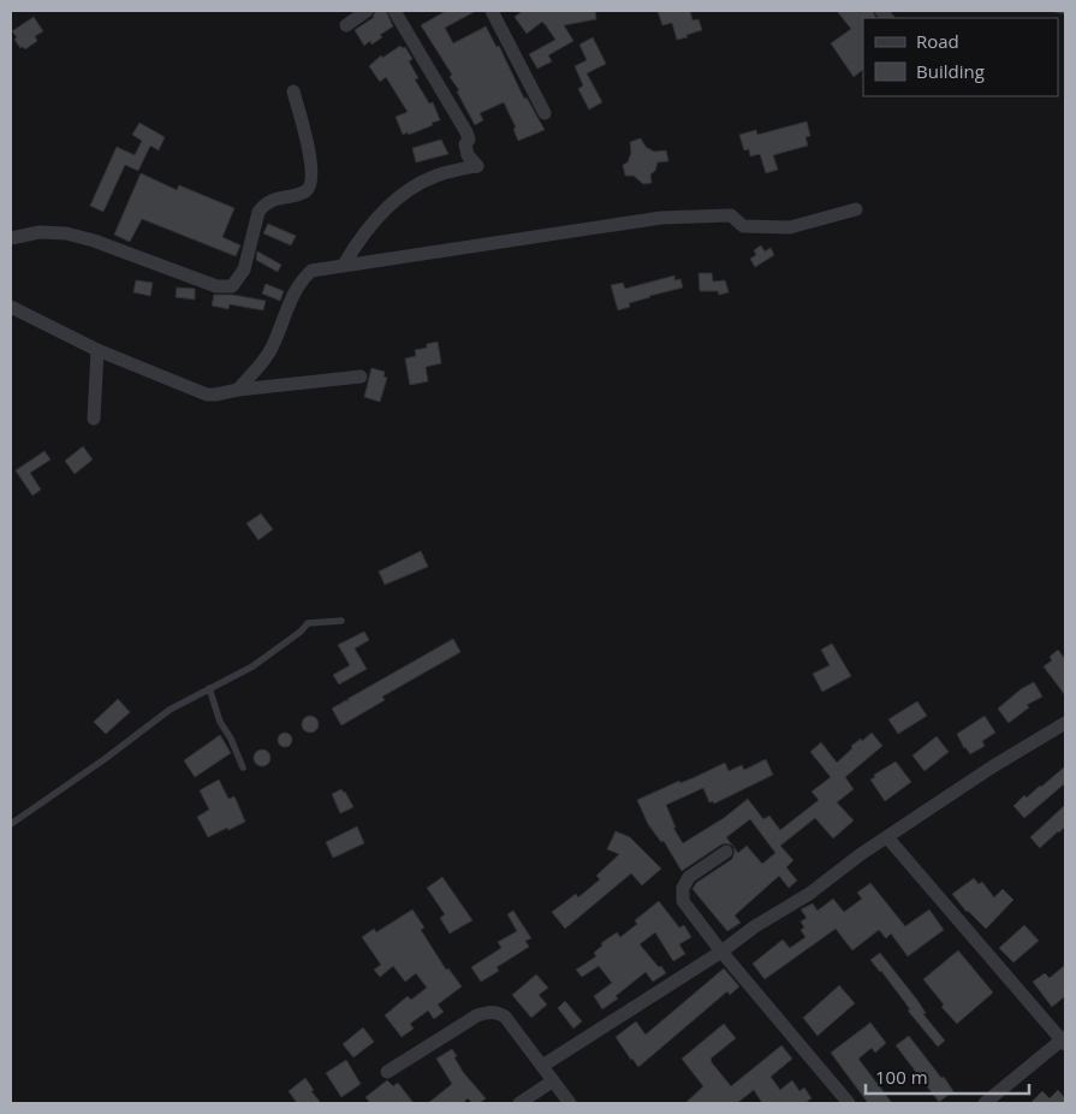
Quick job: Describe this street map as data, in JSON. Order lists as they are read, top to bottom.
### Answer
{
  "legend": ["Road", "Building"],
  "scale_bar": "100 m"
}
